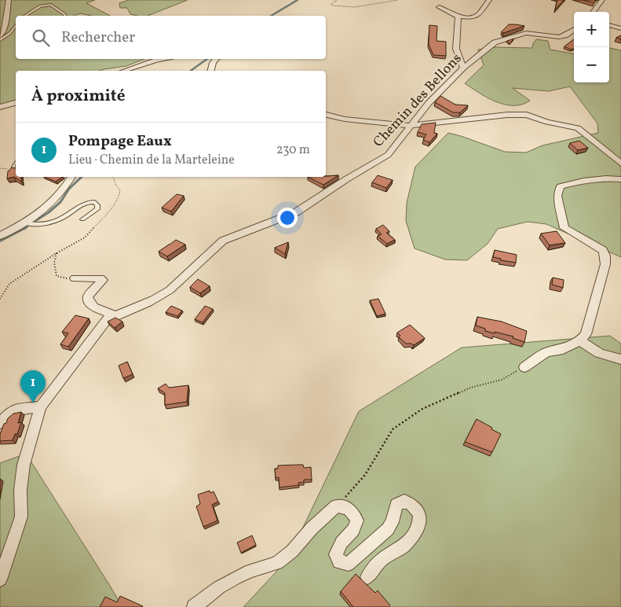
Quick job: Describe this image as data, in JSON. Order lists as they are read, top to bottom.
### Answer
{
  "streets": {
    "street": ["Chemin des Bellons"]
  },
  "page": {
    "map_buttons": ["+", "−"],
    "search": "Rechercher",
    "heading": "À proximité",
    "list": [
      {
        "mark": "1",
        "name": "Pompage Eaux",
        "note": "Lieu · Chemin de la Marteleine",
        "value": "230 m"
      }
    ],
    "pins": "1"
  }
}
